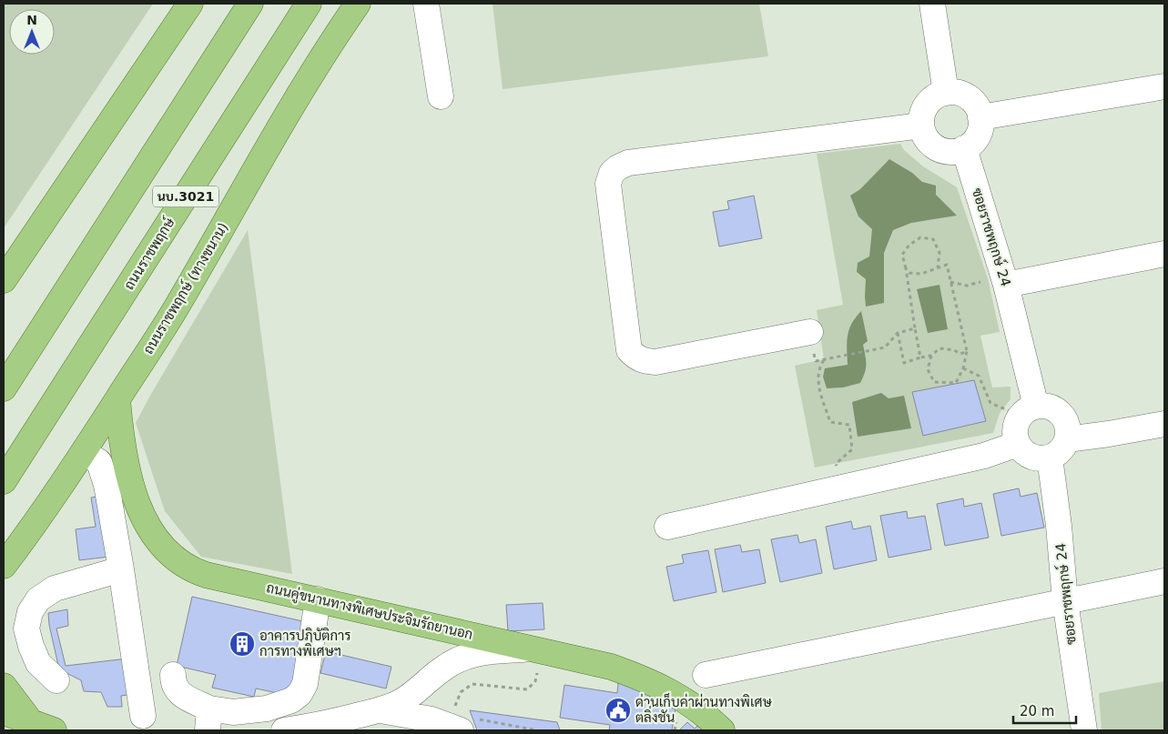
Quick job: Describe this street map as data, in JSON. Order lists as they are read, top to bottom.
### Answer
{
  "streets": {
    "main road": [
      "นบ.3021",
      "ถนนราชพฤกษ์",
      "ถนนราชพฤกษ์ (ทางขนาน)",
      "ถนนคู่ขนานทางพิเศษประจิมรัถยานอก"
    ],
    "street": ["ซอยราชพฤกษ์ 24"]
  },
  "crossings": [
    ["ถนนราชพฤกษ์ (ทางขนาน)", "ถนนคู่ขนานทางพิเศษประจิมรัถยานอก"]
  ],
  "places": {
    "building": ["อาคารปฏิบัติการ การทางพิเศษฯ"],
    "public building": ["ด่านเก็บค่าผ่านทางพิเศษ ตลิ่งชัน"]
  },
  "scale_bar": "20 m",
  "north": "top"
}
